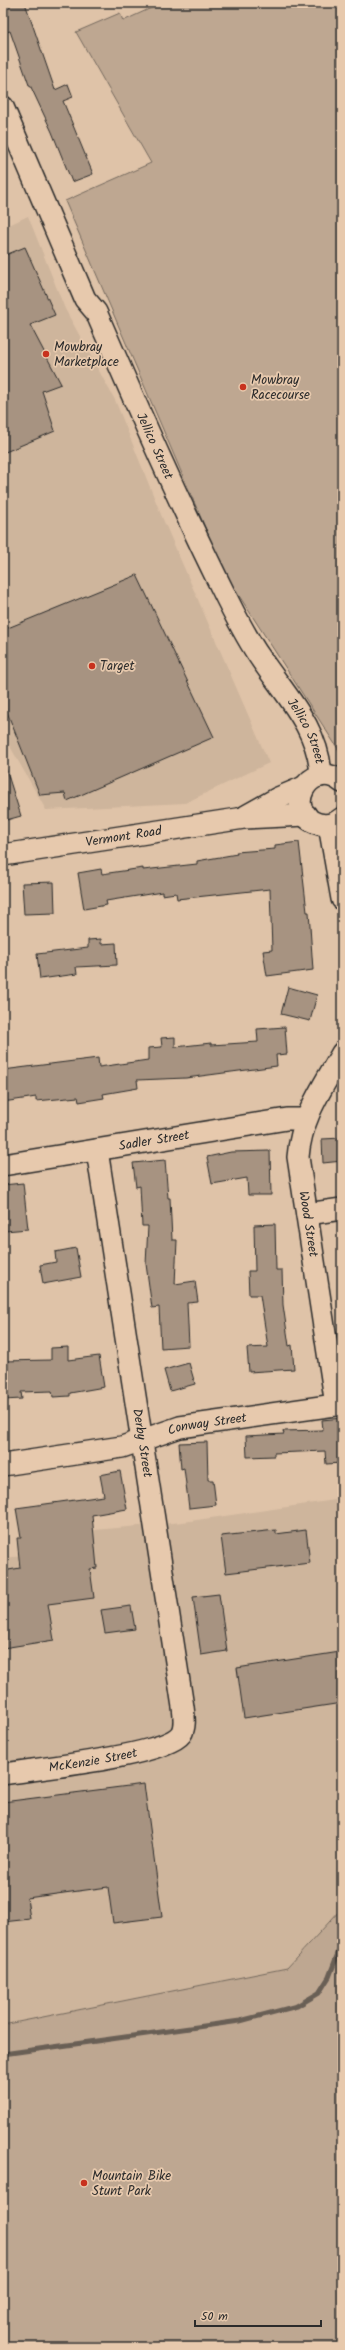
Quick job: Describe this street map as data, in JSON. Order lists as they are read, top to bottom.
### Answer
{
  "streets": {
    "street": [
      "Jellico Street",
      "Vermont Road",
      "Sadler Street",
      "Wood Street",
      "Conway Street",
      "Derby Street",
      "McKenzie Street"
    ]
  },
  "crossings": [
    ["Jellico Street", "Vermont Road"],
    ["Sadler Street", "Wood Street"],
    ["Sadler Street", "Derby Street"],
    ["Wood Street", "Conway Street"],
    ["Conway Street", "Derby Street"],
    ["Derby Street", "McKenzie Street"]
  ],
  "places": [
    "Mowbray Marketplace",
    "Mowbray Racecourse",
    "Target",
    "Mountain Bike Stunt Park"
  ],
  "scale_bar": "50 m"
}
